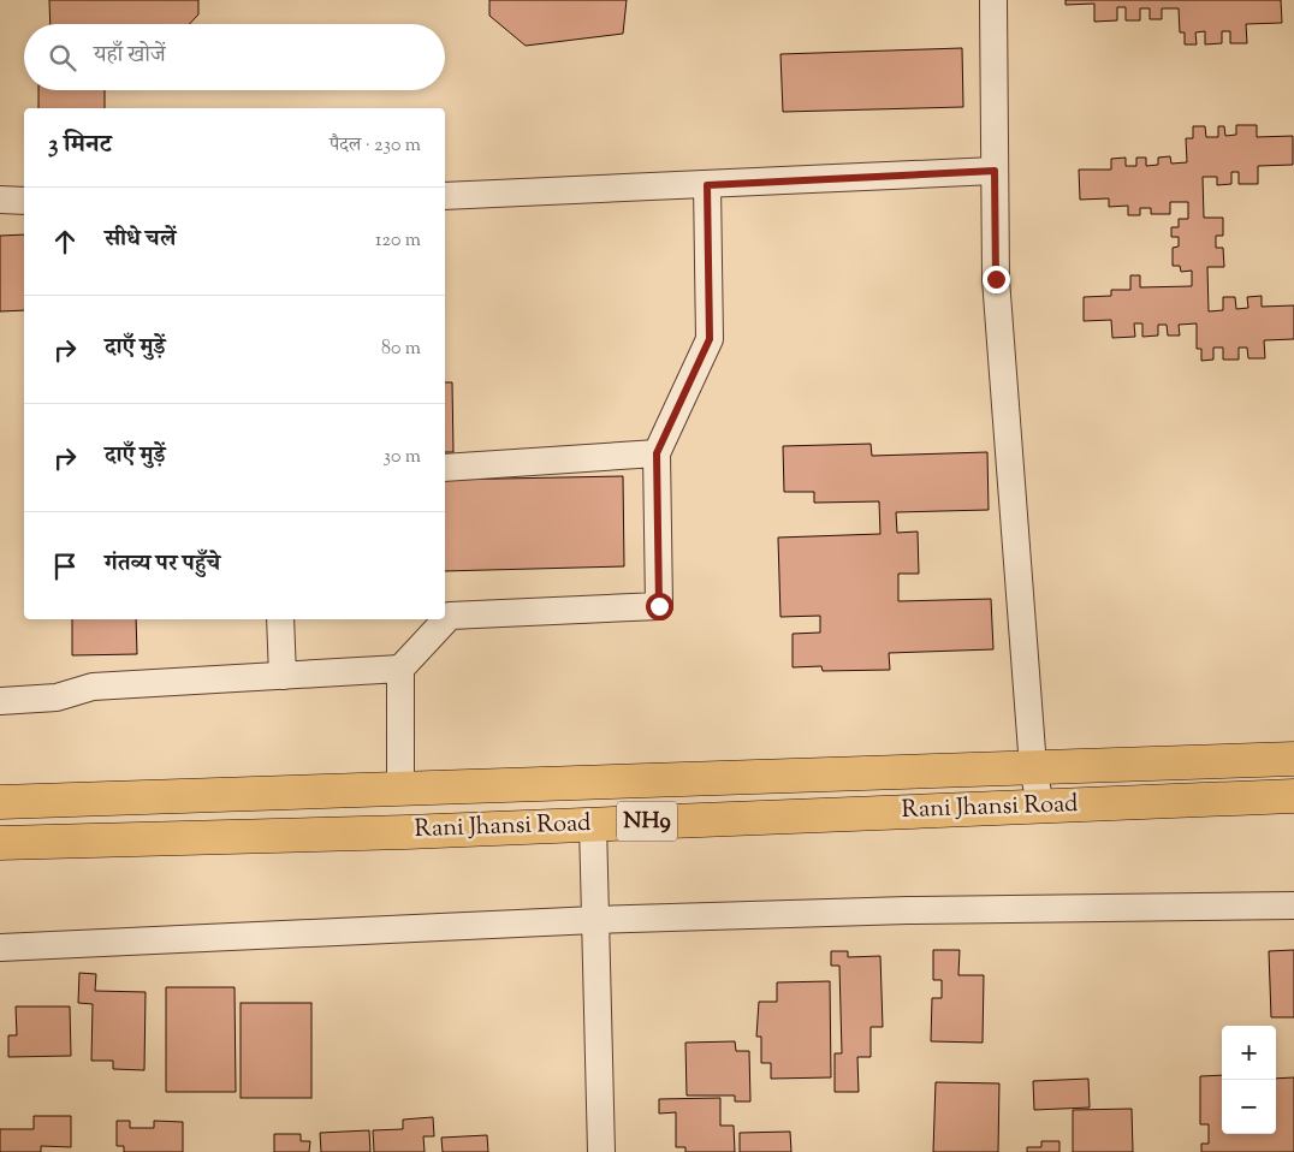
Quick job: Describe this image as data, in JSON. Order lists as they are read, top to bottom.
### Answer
{
  "streets": {
    "highway": ["Rani Jhansi Road", "NH9"]
  },
  "page": {
    "search": "यहाँ खोजें",
    "heading": ["3 मिनट", "पैदल · 230 m"],
    "list": [
      ["सीधे चलें", "120 m"],
      ["दाएँ मुड़ें", "80 m"],
      ["दाएँ मुड़ें", "30 m"],
      "गंतव्य पर पहुँचे"
    ],
    "map_buttons": ["+", "−"]
  }
}
